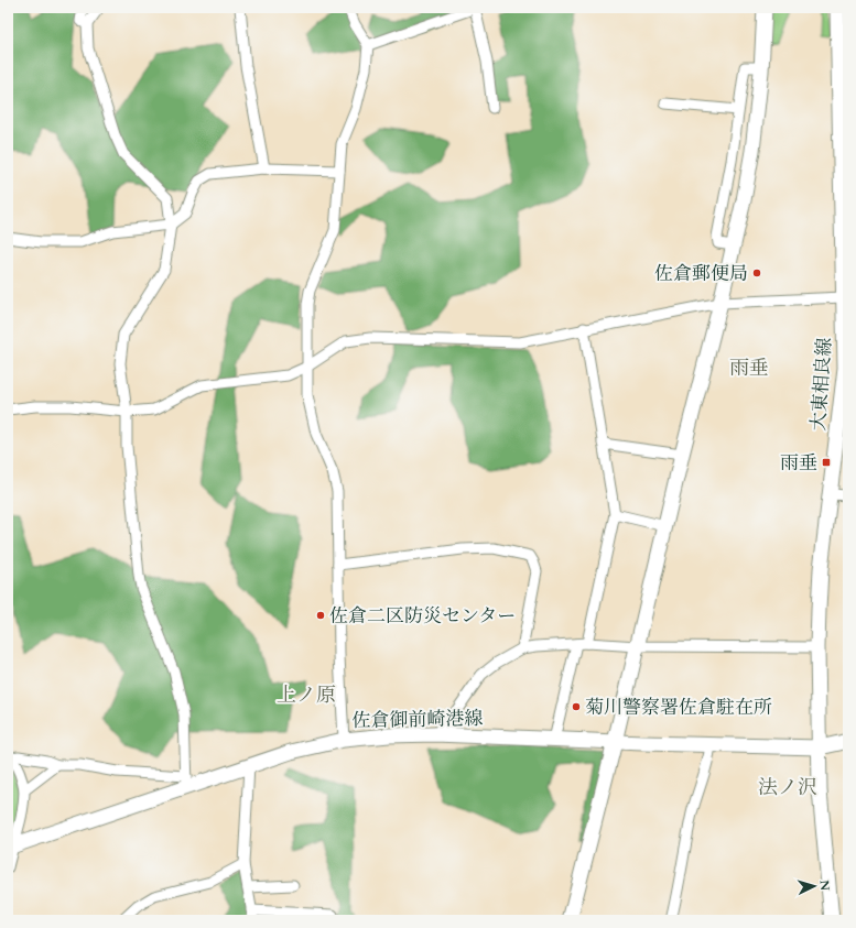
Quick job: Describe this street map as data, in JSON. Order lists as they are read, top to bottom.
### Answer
{
  "streets": {
    "main road": ["大東相良線", "佐倉御前崎港線"]
  },
  "crossings": [
    ["大東相良線", "佐倉御前崎港線"]
  ],
  "districts": ["雨垂", "上ノ原", "法ノ沢"],
  "places": {
    "other": ["佐倉郵便局", "佐倉二区防災センター", "菊川警察署佐倉駐在所"],
    "transit": ["雨垂"]
  },
  "north": "right"
}
